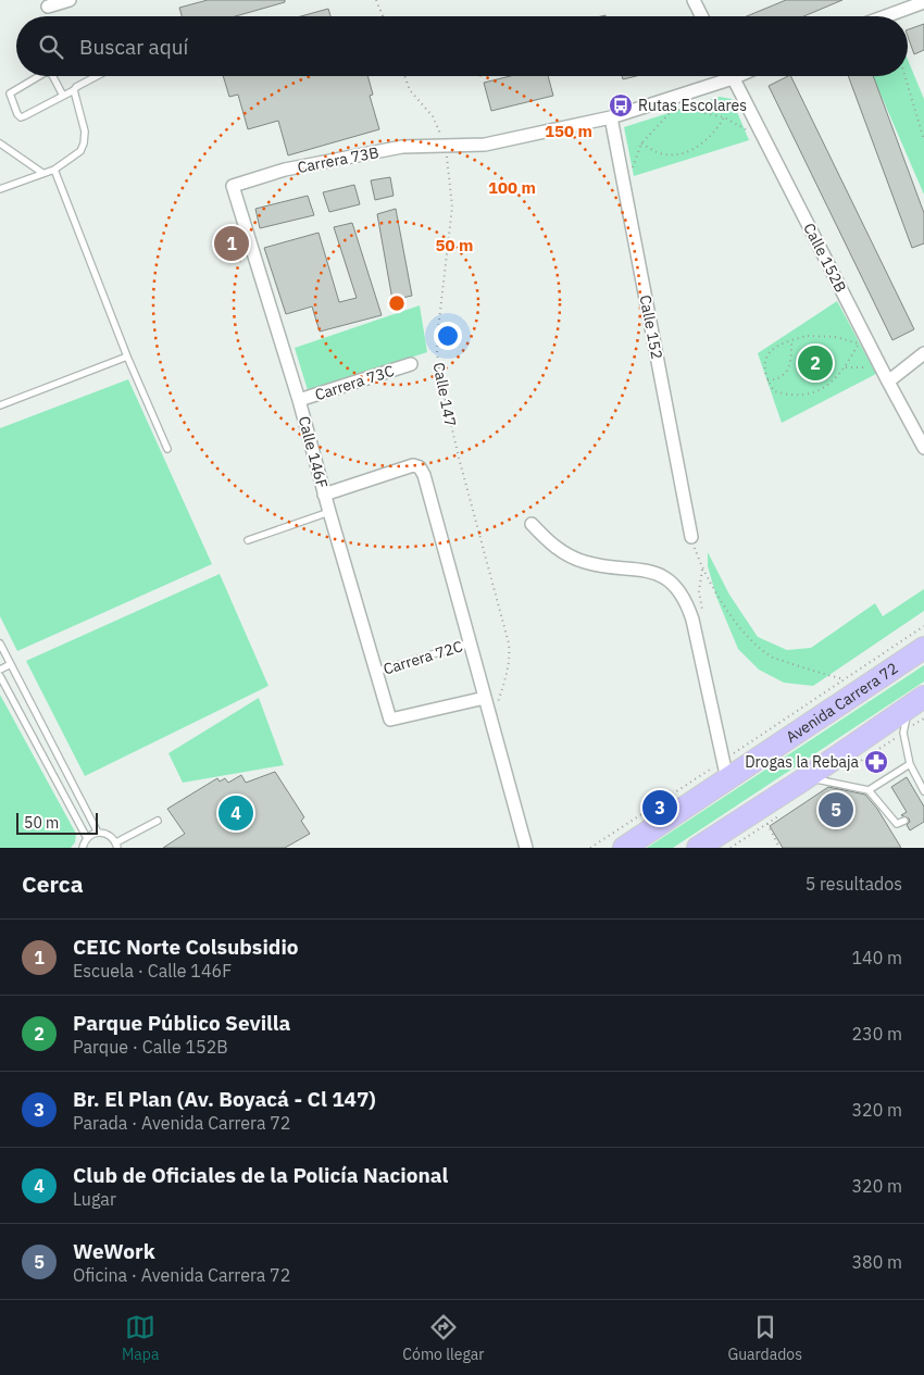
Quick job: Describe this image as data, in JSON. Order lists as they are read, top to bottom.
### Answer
{
  "streets": {
    "highway": ["Avenida Carrera 72"],
    "street": [
      "Carrera 73B",
      "Calle 152B",
      "Calle 152",
      "Carrera 73C",
      "Calle 146F"
    ],
    "lane": ["Carrera 72C"],
    "path": ["Calle 147"]
  },
  "crossings": [
    ["Carrera 73B", "Calle 152"],
    ["Carrera 73B", "Calle 147"],
    ["Carrera 73B", "Calle 146F"],
    ["Carrera 73C", "Calle 146F"],
    ["Calle 147", "Calle 146F"],
    ["Calle 146F", "Carrera 72C"]
  ],
  "places": {
    "bus stop": ["Rutas Escolares"],
    "pharmacy": ["Drogas la Rebaja"]
  },
  "scale_bar": "50 m",
  "page": {
    "search": "Buscar aquí",
    "pins": [
      "1",
      "2",
      "3",
      "5",
      "4"
    ],
    "scale": "50 m",
    "heading": ["Cerca", "5 resultados"],
    "list": [
      {
        "mark": "1",
        "name": "CEIC Norte Colsubsidio",
        "note": "Escuela · Calle 146F",
        "value": "140 m"
      },
      {
        "mark": "2",
        "name": "Parque Público Sevilla",
        "note": "Parque · Calle 152B",
        "value": "230 m"
      },
      {
        "mark": "3",
        "name": "Br. El Plan (Av. Boyacá - Cl 147)",
        "note": "Parada · Avenida Carrera 72",
        "value": "320 m"
      },
      {
        "mark": "4",
        "name": "Club de Oficiales de la Policía Nacional",
        "note": "Lugar",
        "value": "320 m"
      },
      {
        "mark": "5",
        "name": "WeWork",
        "note": "Oficina · Avenida Carrera 72",
        "value": "380 m"
      }
    ],
    "nav": ["Mapa", "Cómo llegar", "Guardados"]
  },
  "rings": ["150 m", "100 m", "50 m"]
}
